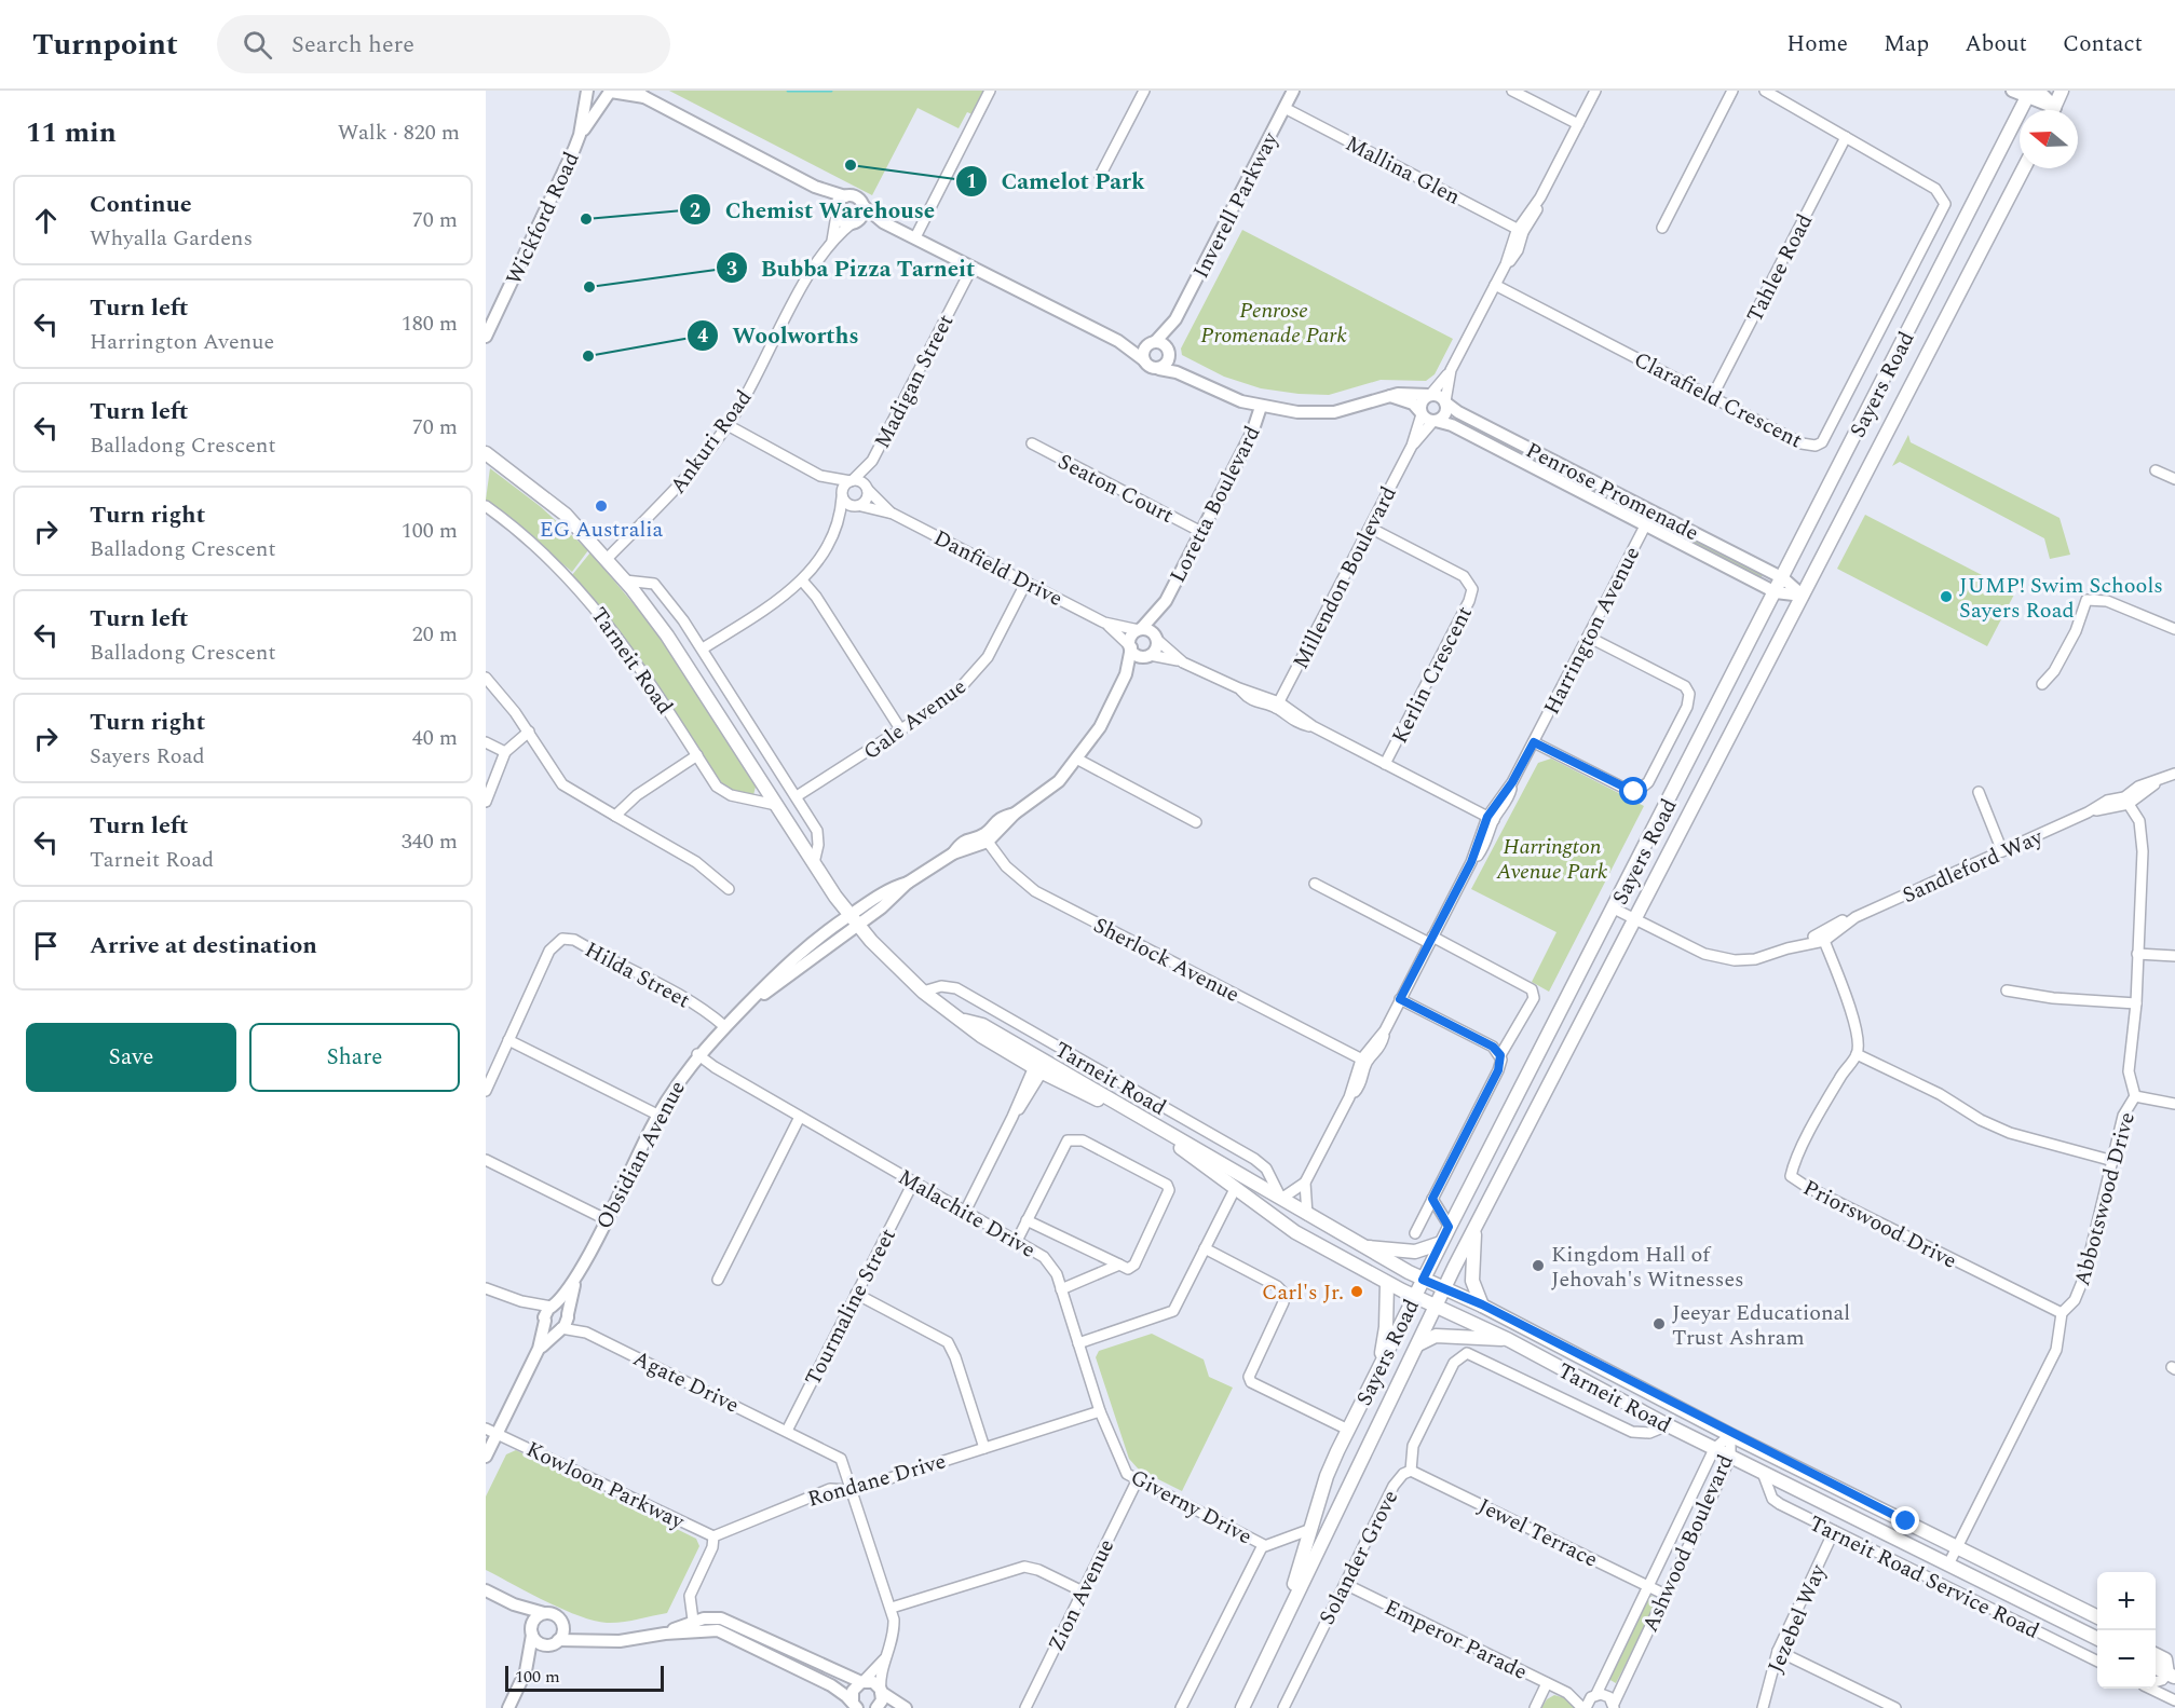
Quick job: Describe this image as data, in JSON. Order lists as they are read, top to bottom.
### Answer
{
  "streets": {
    "main road": ["Sayers Road", "Tarneit Road"],
    "street": [
      "Mallina Glen",
      "Inverell Parkway",
      "Wickford Road",
      "Tahlee Road",
      "Madigan Street",
      "Clarafield Crescent",
      "Ankuri Road",
      "Seaton Court",
      "Penrose Promenade",
      "Loretta Boulevard",
      "Danfield Drive",
      "Millendon Boulevard",
      "Harrington Avenue",
      "Kerlin Crescent",
      "Gale Avenue",
      "Sandleford Way",
      "Sherlock Avenue",
      "Hilda Street",
      "Obsidian Avenue",
      "Abbotswood Drive",
      "Malachite Drive",
      "Priorswood Drive",
      "Tourmaline Street",
      "Agate Drive",
      "Rondane Drive",
      "Kowloon Parkway",
      "Giverny Drive",
      "Jewel Terrace",
      "Ashwood Boulevard",
      "Solander Grove",
      "Tarneit Road Service Road",
      "Zion Avenue",
      "Jezebel Way",
      "Emperor Parade"
    ]
  },
  "crossings": [
    ["Mallina Glen", "Inverell Parkway"],
    ["Tahlee Road", "Clarafield Crescent"],
    ["Madigan Street", "Danfield Drive"],
    ["Sayers Road", "Penrose Promenade"],
    ["Sayers Road", "Tarneit Road"],
    ["Sayers Road", "Sandleford Way"],
    ["Ankuri Road", "Tarneit Road"],
    ["Seaton Court", "Loretta Boulevard"],
    ["Penrose Promenade", "Millendon Boulevard"],
    ["Penrose Promenade", "Harrington Avenue"],
    ["Loretta Boulevard", "Danfield Drive"],
    ["Danfield Drive", "Gale Avenue"],
    ["Millendon Boulevard", "Kerlin Crescent"],
    ["Harrington Avenue", "Tarneit Road"],
    ["Harrington Avenue", "Sherlock Avenue"],
    ["Tarneit Road", "Gale Avenue"],
    ["Tarneit Road", "Obsidian Avenue"],
    ["Tarneit Road", "Abbotswood Drive"],
    ["Tarneit Road", "Ashwood Boulevard"],
    ["Tarneit Road", "Solander Grove"],
    ["Tarneit Road", "Tarneit Road Service Road"],
    ["Sandleford Way", "Abbotswood Drive"],
    ["Hilda Street", "Obsidian Avenue"],
    ["Obsidian Avenue", "Malachite Drive"],
    ["Obsidian Avenue", "Agate Drive"],
    ["Abbotswood Drive", "Priorswood Drive"],
    ["Malachite Drive", "Tourmaline Street"],
    ["Malachite Drive", "Rondane Drive"],
    ["Malachite Drive", "Giverny Drive"],
    ["Tourmaline Street", "Agate Drive"],
    ["Agate Drive", "Rondane Drive"],
    ["Rondane Drive", "Kowloon Parkway"],
    ["Giverny Drive", "Zion Avenue"],
    ["Jewel Terrace", "Ashwood Boulevard"],
    ["Jewel Terrace", "Solander Grove"],
    ["Ashwood Boulevard", "Emperor Parade"],
    ["Solander Grove", "Emperor Parade"],
    ["Tarneit Road Service Road", "Jezebel Way"]
  ],
  "parks": ["Penrose Promenade Park", "Harrington Avenue Park"],
  "places": [
    "Camelot Park",
    "Chemist Warehouse",
    "Bubba Pizza Tarneit",
    "Woolworths",
    "EG Australia",
    "JUMP! Swim Schools Sayers Road",
    "Kingdom Hall of Jehovah's Witnesses",
    "Carl's Jr.",
    "Jeeyar Educational Trust Ashram"
  ],
  "scale_bar": "100 m",
  "north": "left",
  "page": {
    "header": "Turnpoint",
    "search": "Search here",
    "nav": [
      "Home",
      "Map",
      "About",
      "Contact"
    ],
    "heading": ["11 min", "Walk · 820 m"],
    "list": [
      ["Continue", "Whyalla Gardens", "70 m"],
      ["Turn left", "Harrington Avenue", "180 m"],
      ["Turn left", "Balladong Crescent", "70 m"],
      ["Turn right", "Balladong Crescent", "100 m"],
      ["Turn left", "Balladong Crescent", "20 m"],
      ["Turn right", "Sayers Road", "40 m"],
      ["Turn left", "Tarneit Road", "340 m"],
      "Arrive at destination"
    ],
    "buttons": ["Save", "Share"],
    "map_buttons": ["+", "−"],
    "scale": "100 m"
  }
}
